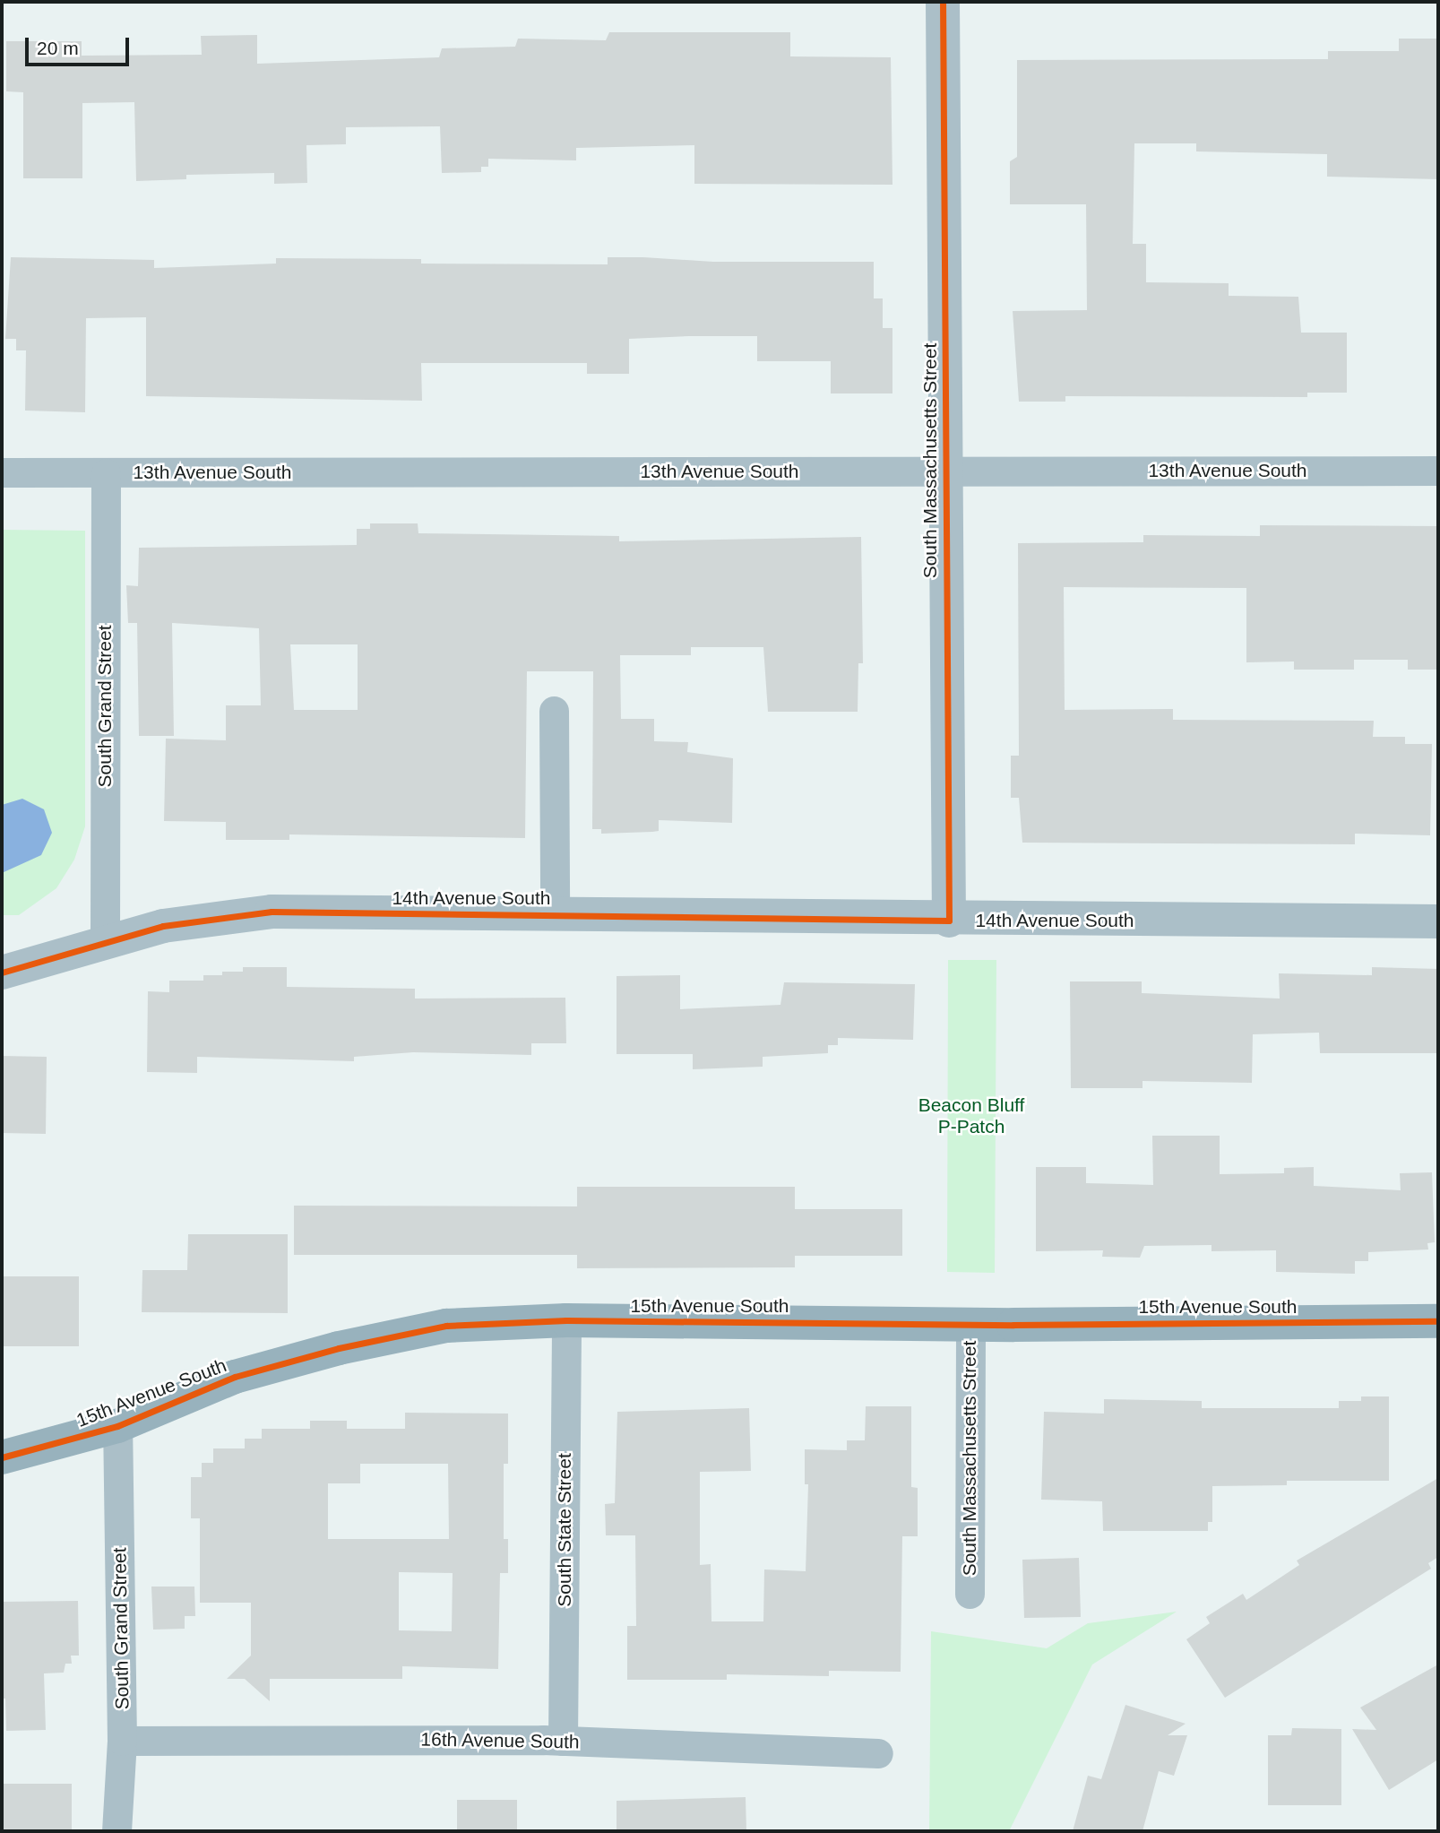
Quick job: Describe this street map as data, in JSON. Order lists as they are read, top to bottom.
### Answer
{
  "streets": {
    "main road": ["15th Avenue South"],
    "street": [
      "South Massachusetts Street",
      "13th Avenue South",
      "South Grand Street",
      "14th Avenue South",
      "South State Street",
      "16th Avenue South"
    ]
  },
  "crossings": [
    ["South Massachusetts Street", "13th Avenue South"],
    ["South Massachusetts Street", "14th Avenue South"],
    ["South Massachusetts Street", "15th Avenue South"],
    ["13th Avenue South", "South Grand Street"],
    ["South Grand Street", "14th Avenue South"],
    ["South Grand Street", "15th Avenue South"],
    ["South Grand Street", "16th Avenue South"],
    ["15th Avenue South", "South State Street"],
    ["South State Street", "16th Avenue South"]
  ],
  "parks": ["Beacon Bluff P-Patch"],
  "scale_bar": "20 m"
}
